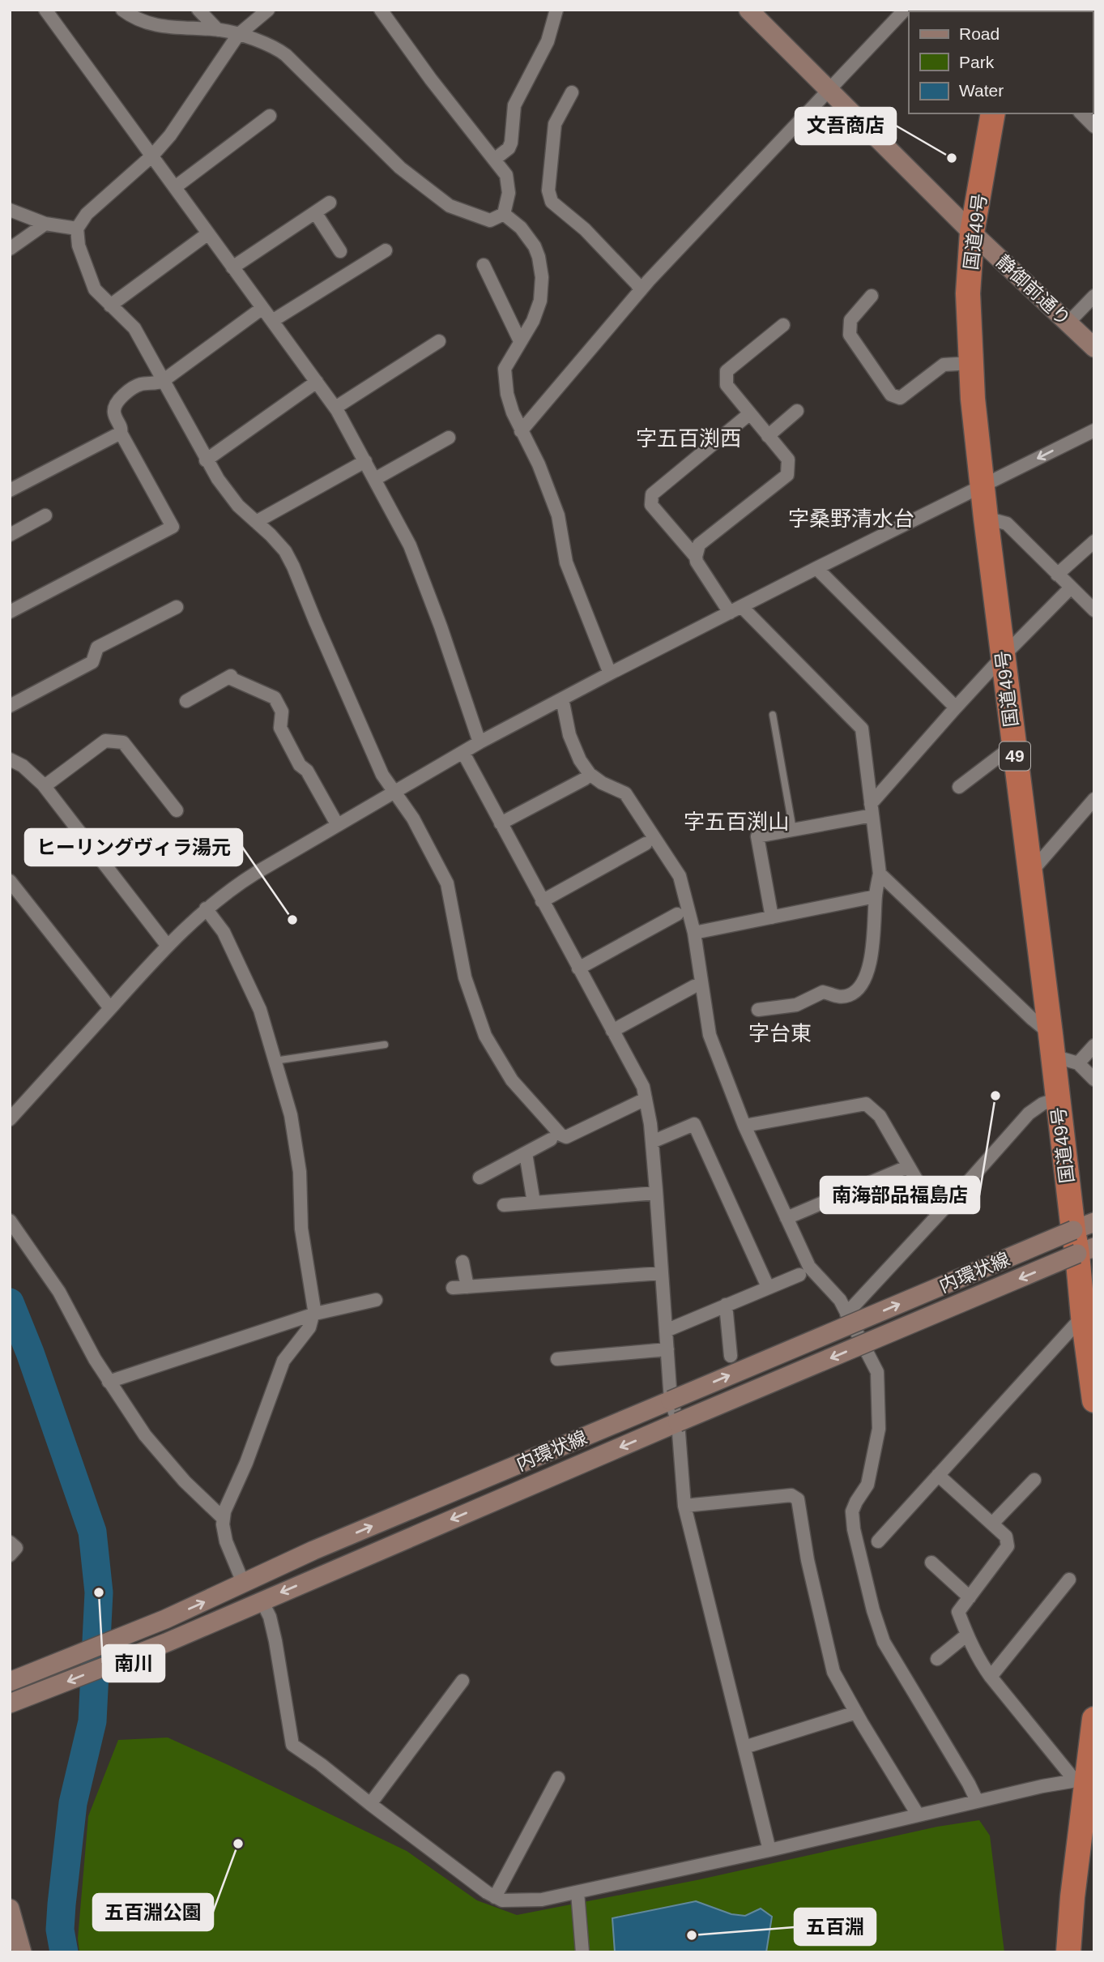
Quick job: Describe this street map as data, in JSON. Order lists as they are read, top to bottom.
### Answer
{
  "streets": {
    "highway": ["国道49号", "49"],
    "street": ["静御前通り", "内環状線"]
  },
  "crossings": [
    ["国道49号", "静御前通り"],
    ["国道49号", "内環状線"]
  ],
  "districts": [
    "字五百渕西",
    "字桑野清水台",
    "字五百渕山",
    "字台東"
  ],
  "places": [
    "文吾商店",
    "ヒーリングヴィラ湯元",
    "南海部品福島店",
    "南川",
    "五百淵公園",
    "五百淵"
  ],
  "legend": ["Road", "Park", "Water"]
}
